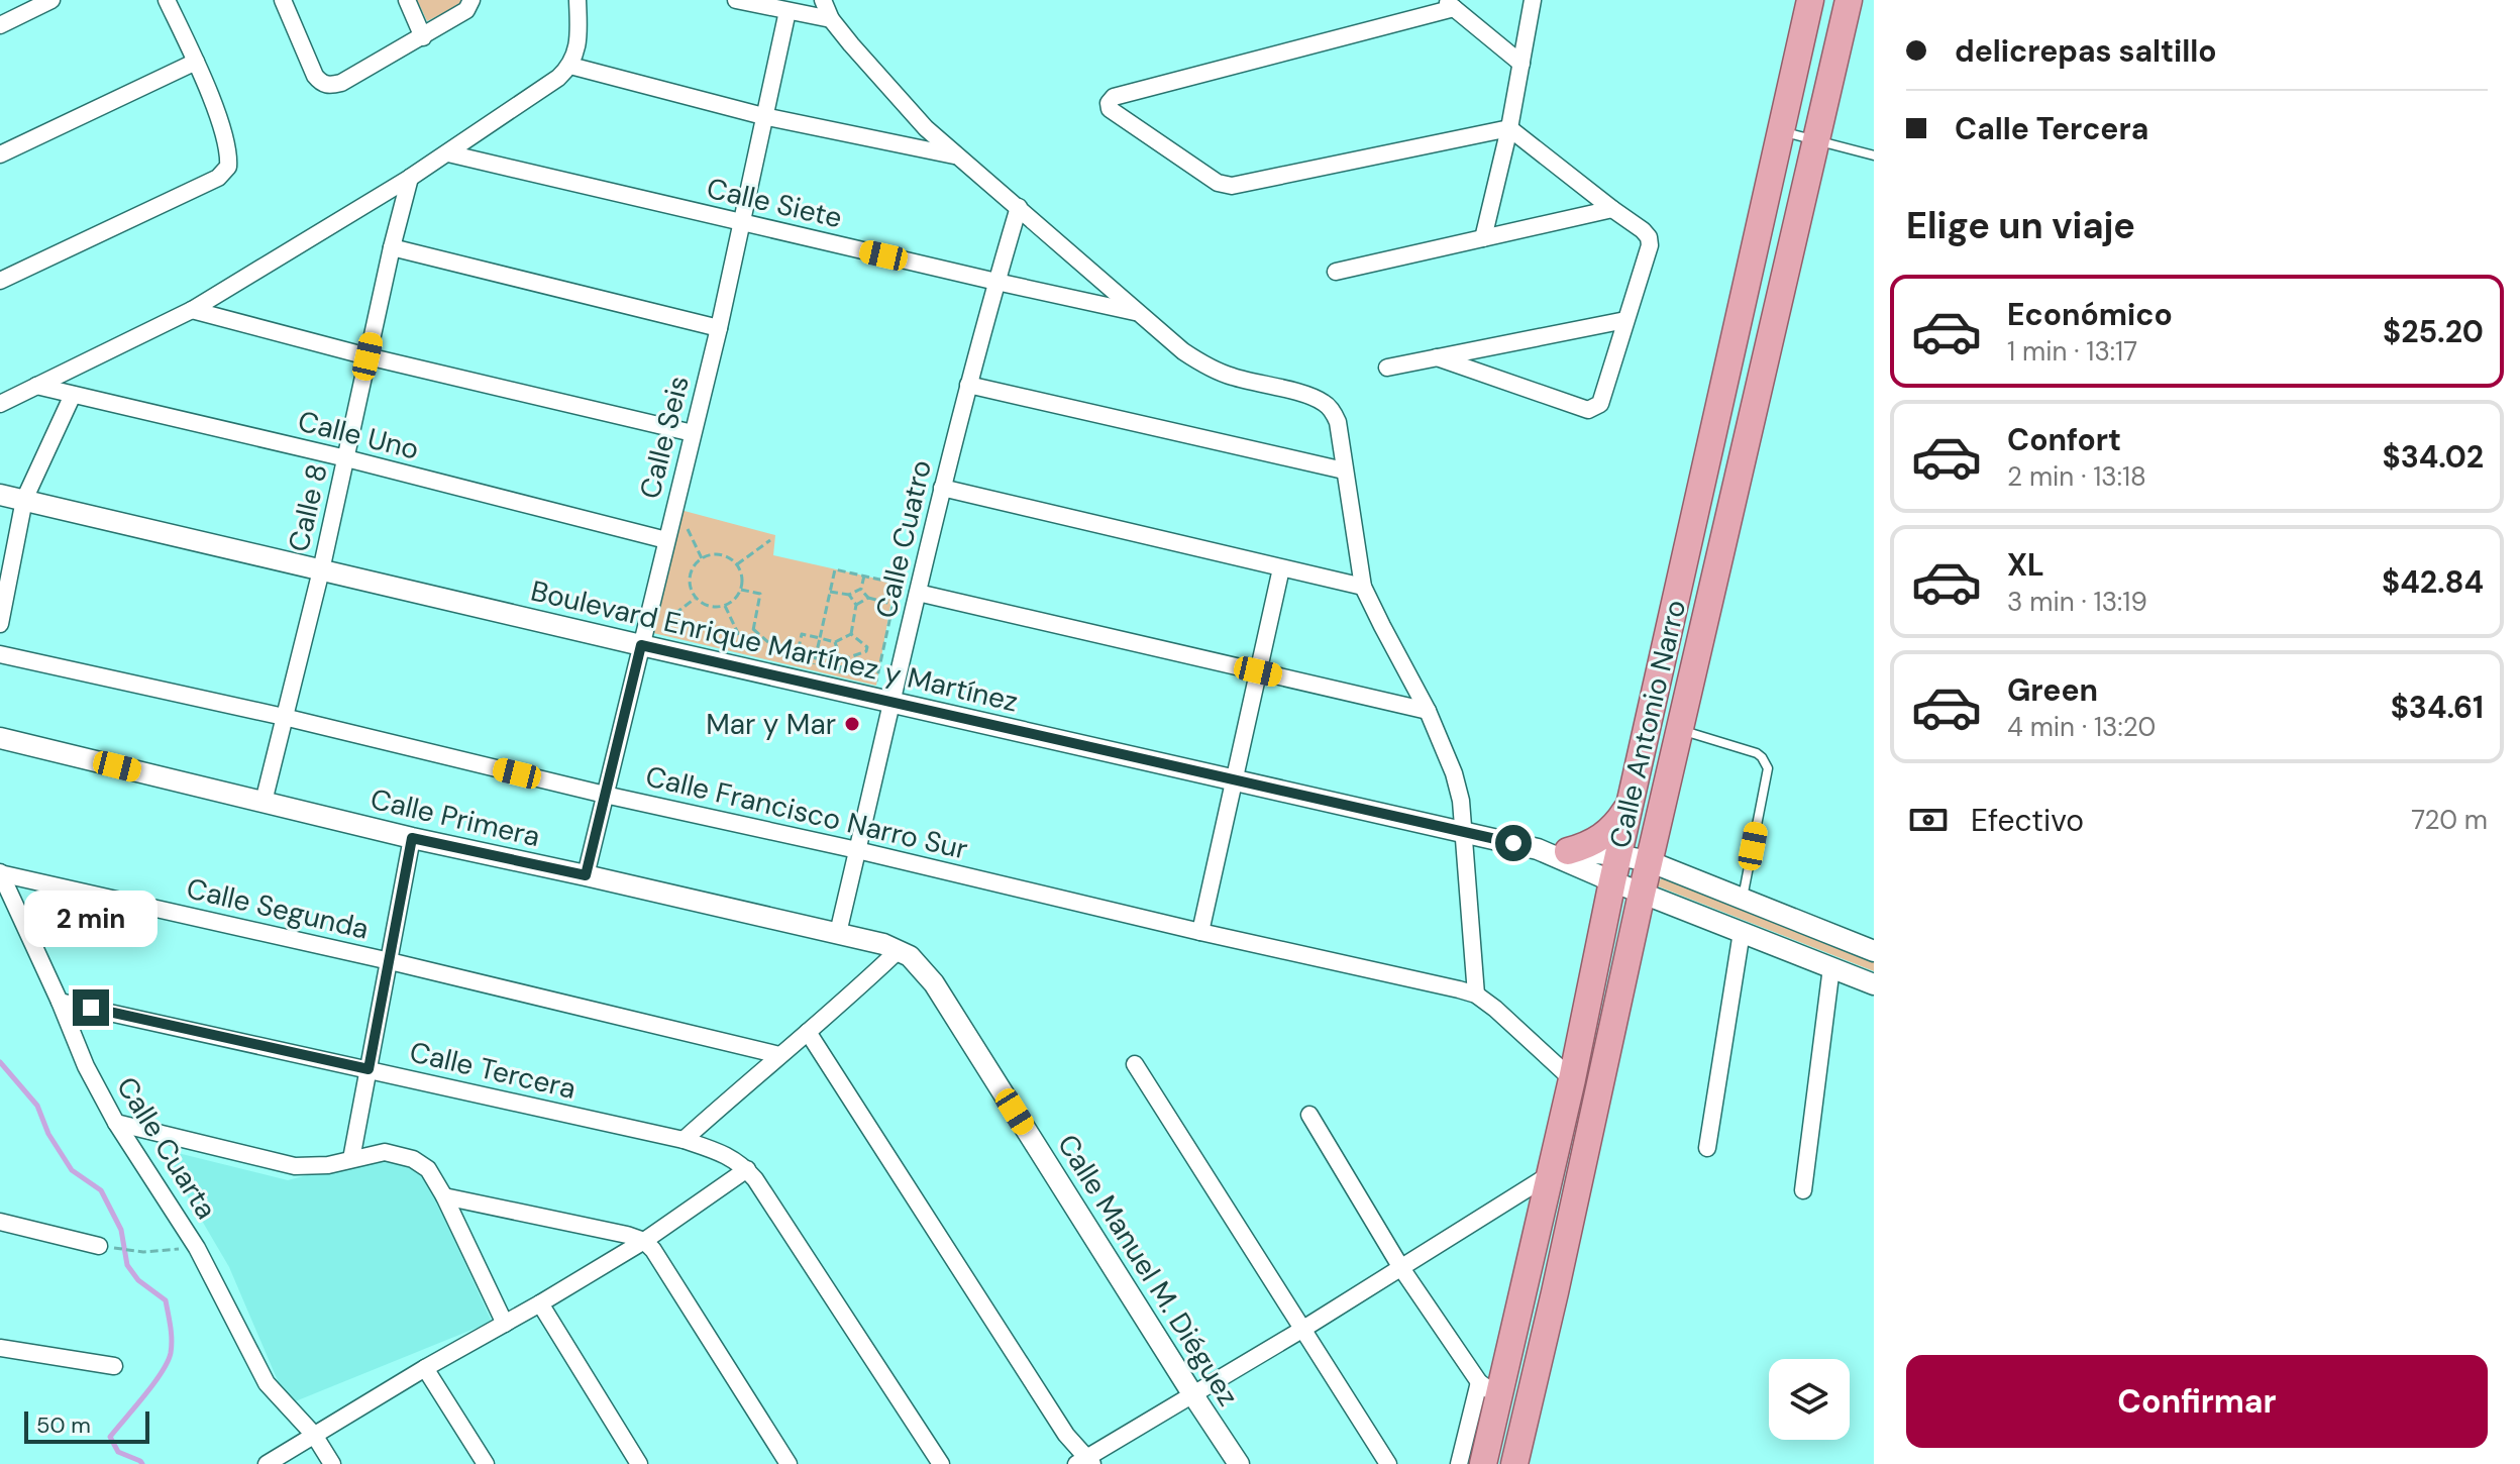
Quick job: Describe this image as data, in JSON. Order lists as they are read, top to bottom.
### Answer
{
  "streets": {
    "main road": ["Calle Antonio Narro"],
    "street": [
      "Calle Siete",
      "Calle Uno",
      "Calle Seis",
      "Calle 8",
      "Calle Cuatro",
      "Boulevard Enrique Martínez y Martínez",
      "Calle Francisco Narro Sur",
      "Calle Primera",
      "Calle Segunda",
      "Calle Tercera",
      "Calle Cuarta",
      "Calle Manuel M. Diéguez"
    ]
  },
  "crossings": [
    ["Calle Siete", "Calle Seis"],
    ["Calle Siete", "Calle Cuatro"],
    ["Calle Uno", "Calle Seis"],
    ["Calle Uno", "Calle 8"],
    ["Calle Seis", "Boulevard Enrique Martínez y Martínez"],
    ["Calle Seis", "Calle Francisco Narro Sur"],
    ["Calle Seis", "Calle Primera"],
    ["Calle 8", "Boulevard Enrique Martínez y Martínez"],
    ["Calle 8", "Calle Francisco Narro Sur"],
    ["Calle 8", "Calle Primera"],
    ["Calle Cuatro", "Boulevard Enrique Martínez y Martínez"],
    ["Calle Cuatro", "Calle Francisco Narro Sur"],
    ["Calle Cuatro", "Calle Primera"],
    ["Boulevard Enrique Martínez y Martínez", "Calle Antonio Narro"],
    ["Calle Antonio Narro", "Calle Francisco Narro Sur"],
    ["Calle Primera", "Calle Manuel M. Diéguez"],
    ["Calle Segunda", "Calle Cuarta"],
    ["Calle Tercera", "Calle Cuarta"]
  ],
  "places": ["Mar y Mar"],
  "scale_bar": "50 m",
  "page": {
    "banner": ["delicrepas saltillo", "Calle Tercera"],
    "heading": "Elige un viaje",
    "list": [
      {
        "name": "Económico",
        "note": "1 min · 13:17",
        "value": "$25.20"
      },
      {
        "name": "Confort",
        "note": "2 min · 13:18",
        "value": "$34.02"
      },
      {
        "name": "XL",
        "note": "3 min · 13:19",
        "value": "$42.84"
      },
      {
        "name": "Green",
        "note": "4 min · 13:20",
        "value": "$34.61"
      }
    ],
    "pay": ["Efectivo", "720 m"],
    "bubble": "2 min",
    "buttons": "Confirmar",
    "scale": "50 m"
  }
}
